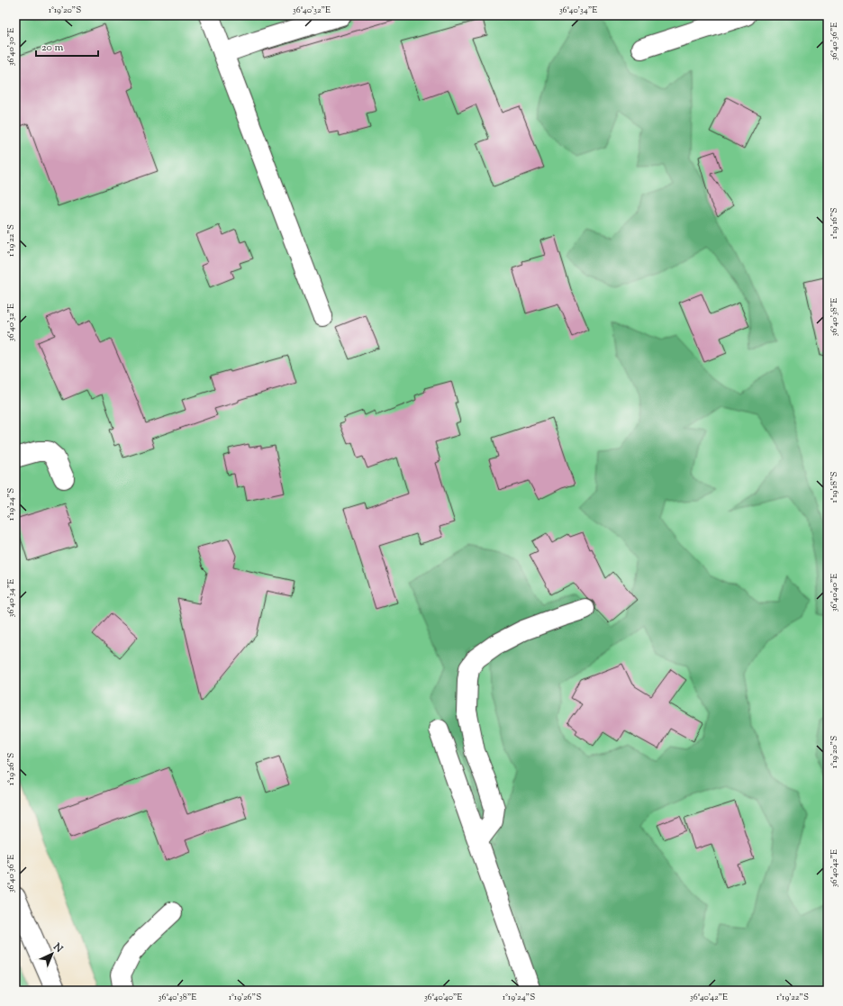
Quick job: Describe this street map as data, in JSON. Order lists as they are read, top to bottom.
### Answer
{
  "scale_bar": "20 m",
  "north": "top right",
  "coordinates": [
    "1°19'20\"S",
    "36°40'32\"E",
    "36°40'34\"E",
    "36°40'36\"E",
    "36°40'30\"E",
    "1°19'16\"S",
    "1°19'22\"S",
    "36°40'38\"E",
    "1°19'18\"S",
    "1°19'24\"S",
    "36°40'40\"E",
    "1°19'26\"S",
    "36°40'42\"E"
  ]
}
